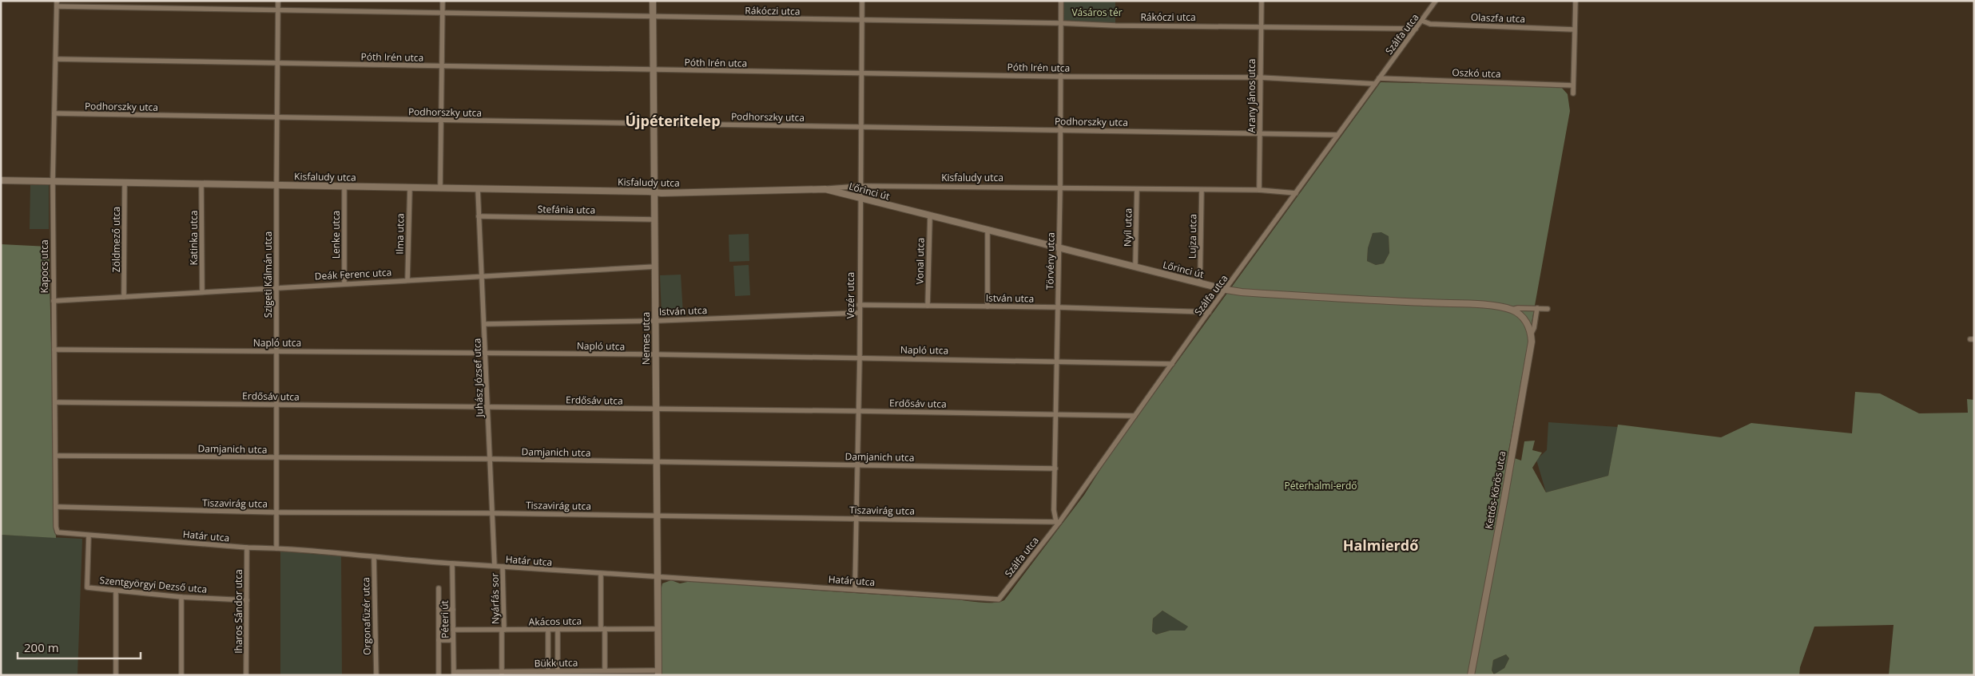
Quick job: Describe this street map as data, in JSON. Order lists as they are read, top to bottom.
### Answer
{
  "streets": {
    "street": [
      "Rákóczi utca",
      "Olaszfa utca",
      "Szálfa utca",
      "Póth Irén utca",
      "Oszkó utca",
      "Arany János utca",
      "Podhorszky utca",
      "Kisfaludy utca",
      "Lőrinci út",
      "Stefánia utca",
      "Nyíl utca",
      "Ilma utca",
      "Lenke utca",
      "Lujza utca",
      "Katinka utca",
      "Zöldmező utca",
      "Vonal utca",
      "Törvény utca",
      "Kapocs utca",
      "Szigeti Kálmán utca",
      "Deák Ferenc utca",
      "Vezér utca",
      "István utca",
      "Nemes utca",
      "Napló utca",
      "Juhász József utca",
      "Erdősáv utca",
      "Damjanich utca",
      "Kettős-Körös utca",
      "Tiszavirág utca",
      "Határ utca",
      "Szentgyörgyi Dezső utca",
      "Nyárfás sor",
      "Iharos Sándor utca",
      "Orgonafüzér utca",
      "Péteri út",
      "Akácos utca",
      "Bükk utca"
    ]
  },
  "crossings": [
    ["Rákóczi utca", "Szálfa utca"],
    ["Rákóczi utca", "Arany János utca"],
    ["Rákóczi utca", "Törvény utca"],
    ["Rákóczi utca", "Kapocs utca"],
    ["Rákóczi utca", "Szigeti Kálmán utca"],
    ["Rákóczi utca", "Vezér utca"],
    ["Rákóczi utca", "Nemes utca"],
    ["Olaszfa utca", "Szálfa utca"],
    ["Szálfa utca", "Póth Irén utca"],
    ["Szálfa utca", "Oszkó utca"],
    ["Szálfa utca", "Podhorszky utca"],
    ["Szálfa utca", "Kisfaludy utca"],
    ["Szálfa utca", "Lőrinci út"],
    ["Szálfa utca", "Törvény utca"],
    ["Szálfa utca", "István utca"],
    ["Szálfa utca", "Napló utca"],
    ["Szálfa utca", "Erdősáv utca"],
    ["Szálfa utca", "Tiszavirág utca"],
    ["Szálfa utca", "Határ utca"],
    ["Póth Irén utca", "Arany János utca"],
    ["Póth Irén utca", "Törvény utca"],
    ["Póth Irén utca", "Kapocs utca"],
    ["Póth Irén utca", "Szigeti Kálmán utca"],
    ["Póth Irén utca", "Vezér utca"],
    ["Póth Irén utca", "Nemes utca"],
    ["Arany János utca", "Podhorszky utca"],
    ["Arany János utca", "Kisfaludy utca"],
    ["Podhorszky utca", "Törvény utca"],
    ["Podhorszky utca", "Kapocs utca"],
    ["Podhorszky utca", "Szigeti Kálmán utca"],
    ["Podhorszky utca", "Vezér utca"],
    ["Podhorszky utca", "Nemes utca"],
    ["Kisfaludy utca", "Lőrinci út"],
    ["Kisfaludy utca", "Nyíl utca"],
    ["Kisfaludy utca", "Ilma utca"],
    ["Kisfaludy utca", "Lenke utca"],
    ["Kisfaludy utca", "Lujza utca"],
    ["Kisfaludy utca", "Katinka utca"],
    ["Kisfaludy utca", "Zöldmező utca"],
    ["Kisfaludy utca", "Törvény utca"],
    ["Kisfaludy utca", "Kapocs utca"],
    ["Kisfaludy utca", "Szigeti Kálmán utca"],
    ["Kisfaludy utca", "Vezér utca"],
    ["Kisfaludy utca", "Nemes utca"],
    ["Kisfaludy utca", "Juhász József utca"],
    ["Lőrinci út", "Nyíl utca"],
    ["Lőrinci út", "Lujza utca"],
    ["Lőrinci út", "Vonal utca"],
    ["Lőrinci út", "Törvény utca"],
    ["Lőrinci út", "Vezér utca"],
    ["Stefánia utca", "Nemes utca"],
    ["Stefánia utca", "Juhász József utca"],
    ["Ilma utca", "Deák Ferenc utca"],
    ["Lenke utca", "Deák Ferenc utca"],
    ["Katinka utca", "Deák Ferenc utca"],
    ["Zöldmező utca", "Deák Ferenc utca"],
    ["Vonal utca", "István utca"],
    ["Törvény utca", "István utca"],
    ["Törvény utca", "Napló utca"],
    ["Törvény utca", "Erdősáv utca"],
    ["Törvény utca", "Damjanich utca"],
    ["Törvény utca", "Tiszavirág utca"],
    ["Kapocs utca", "Deák Ferenc utca"],
    ["Kapocs utca", "Napló utca"],
    ["Kapocs utca", "Erdősáv utca"],
    ["Kapocs utca", "Damjanich utca"],
    ["Kapocs utca", "Tiszavirág utca"],
    ["Kapocs utca", "Határ utca"],
    ["Szigeti Kálmán utca", "Deák Ferenc utca"],
    ["Szigeti Kálmán utca", "Napló utca"],
    ["Szigeti Kálmán utca", "Erdősáv utca"],
    ["Szigeti Kálmán utca", "Damjanich utca"],
    ["Szigeti Kálmán utca", "Tiszavirág utca"],
    ["Szigeti Kálmán utca", "Határ utca"],
    ["Deák Ferenc utca", "Nemes utca"],
    ["Deák Ferenc utca", "Juhász József utca"],
    ["Vezér utca", "István utca"],
    ["Vezér utca", "Napló utca"],
    ["Vezér utca", "Erdősáv utca"],
    ["Vezér utca", "Damjanich utca"],
    ["Vezér utca", "Tiszavirág utca"],
    ["Vezér utca", "Határ utca"],
    ["István utca", "Nemes utca"],
    ["István utca", "Juhász József utca"],
    ["Nemes utca", "Napló utca"],
    ["Nemes utca", "Erdősáv utca"],
    ["Nemes utca", "Damjanich utca"],
    ["Nemes utca", "Tiszavirág utca"],
    ["Nemes utca", "Határ utca"],
    ["Nemes utca", "Akácos utca"],
    ["Nemes utca", "Bükk utca"],
    ["Napló utca", "Juhász József utca"],
    ["Juhász József utca", "Erdősáv utca"],
    ["Juhász József utca", "Damjanich utca"],
    ["Juhász József utca", "Tiszavirág utca"],
    ["Juhász József utca", "Határ utca"],
    ["Határ utca", "Szentgyörgyi Dezső utca"],
    ["Határ utca", "Nyárfás sor"],
    ["Határ utca", "Iharos Sándor utca"],
    ["Határ utca", "Orgonafüzér utca"],
    ["Határ utca", "Péteri út"],
    ["Szentgyörgyi Dezső utca", "Iharos Sándor utca"],
    ["Nyárfás sor", "Akácos utca"],
    ["Nyárfás sor", "Bükk utca"],
    ["Péteri út", "Akácos utca"],
    ["Péteri út", "Bükk utca"]
  ],
  "districts": ["Újpéteritelep", "Halmierdő"],
  "parks": ["Vásáros tér", "Péterhalmi-erdő"],
  "scale_bar": "200 m"
}
